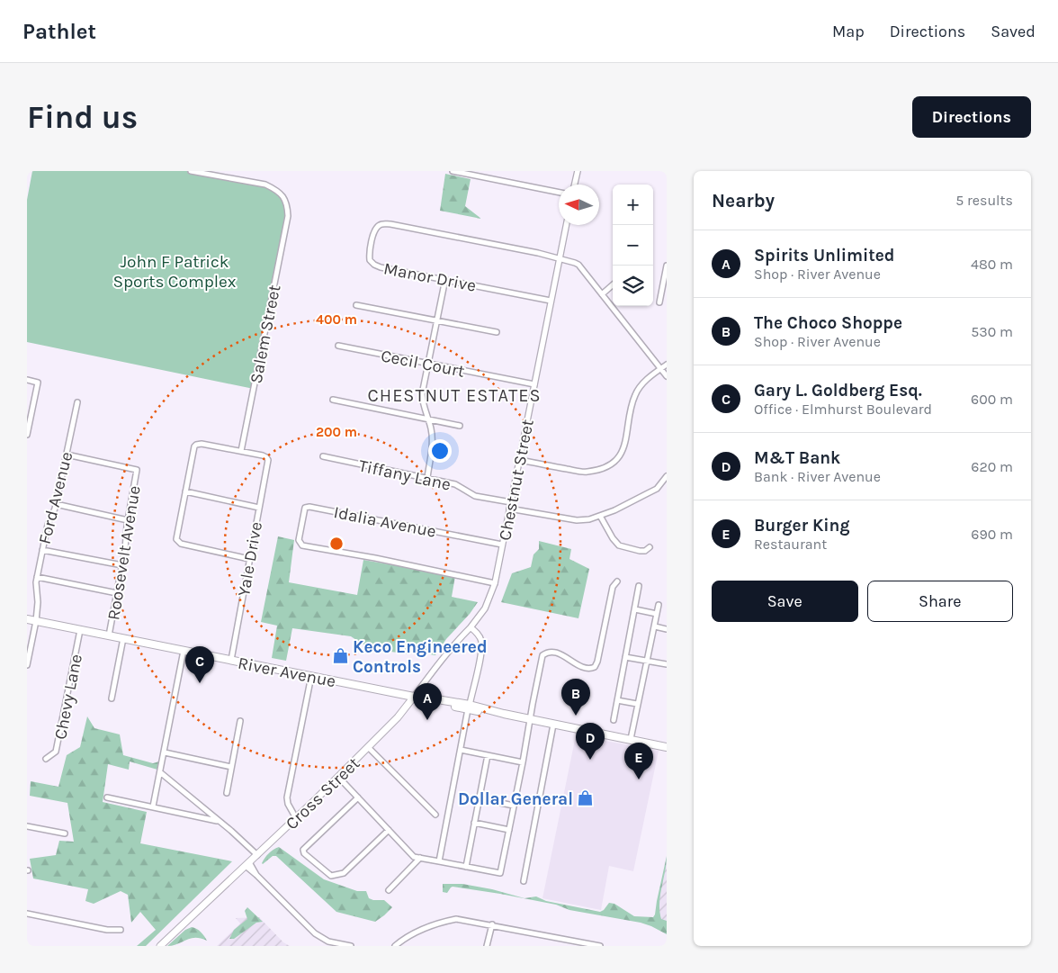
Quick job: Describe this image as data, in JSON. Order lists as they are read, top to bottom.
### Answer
{
  "streets": {
    "highway": ["River Avenue"],
    "main road": ["Cross Street"],
    "street": [
      "Manor Drive",
      "Salem Street",
      "Cecil Court",
      "Tiffany Lane",
      "Chestnut Street",
      "Ford Avenue",
      "Idalia Avenue",
      "Roosevelt Avenue",
      "Yale Drive",
      "Chevy Lane"
    ]
  },
  "crossings": [
    ["Manor Drive", "Chestnut Street"],
    ["Salem Street", "Yale Drive"],
    ["Cecil Court", "Chestnut Street"],
    ["Tiffany Lane", "Chestnut Street"],
    ["Chestnut Street", "Idalia Avenue"],
    ["Chestnut Street", "Cross Street"],
    ["Ford Avenue", "Roosevelt Avenue"],
    ["Ford Avenue", "River Avenue"],
    ["Roosevelt Avenue", "River Avenue"],
    ["Yale Drive", "River Avenue"],
    ["River Avenue", "Chevy Lane"],
    ["River Avenue", "Cross Street"]
  ],
  "districts": ["CHESTNUT ESTATES"],
  "parks": ["John F Patrick Sports Complex"],
  "places": {
    "shop": ["Keco Engineered Controls", "Dollar General"]
  },
  "north": "left",
  "page": {
    "header": "Pathlet",
    "nav": ["Map", "Directions", "Saved"],
    "buttons": [
      "Directions",
      ["Save", "Share"]
    ],
    "title": "Find us",
    "heading": ["Nearby", "5 results"],
    "map_buttons": ["+", "−"],
    "list": [
      {
        "mark": "A",
        "name": "Spirits Unlimited",
        "note": "Shop · River Avenue",
        "value": "480 m"
      },
      {
        "mark": "B",
        "name": "The Choco Shoppe",
        "note": "Shop · River Avenue",
        "value": "530 m"
      },
      {
        "mark": "C",
        "name": "Gary L. Goldberg Esq.",
        "note": "Office · Elmhurst Boulevard",
        "value": "600 m"
      },
      {
        "mark": "D",
        "name": "M&T Bank",
        "note": "Bank · River Avenue",
        "value": "620 m"
      },
      {
        "mark": "E",
        "name": "Burger King",
        "note": "Restaurant",
        "value": "690 m"
      }
    ],
    "pins": [
      "C",
      "B",
      "A",
      "D",
      "E"
    ]
  },
  "rings": ["400 m", "200 m"]
}
